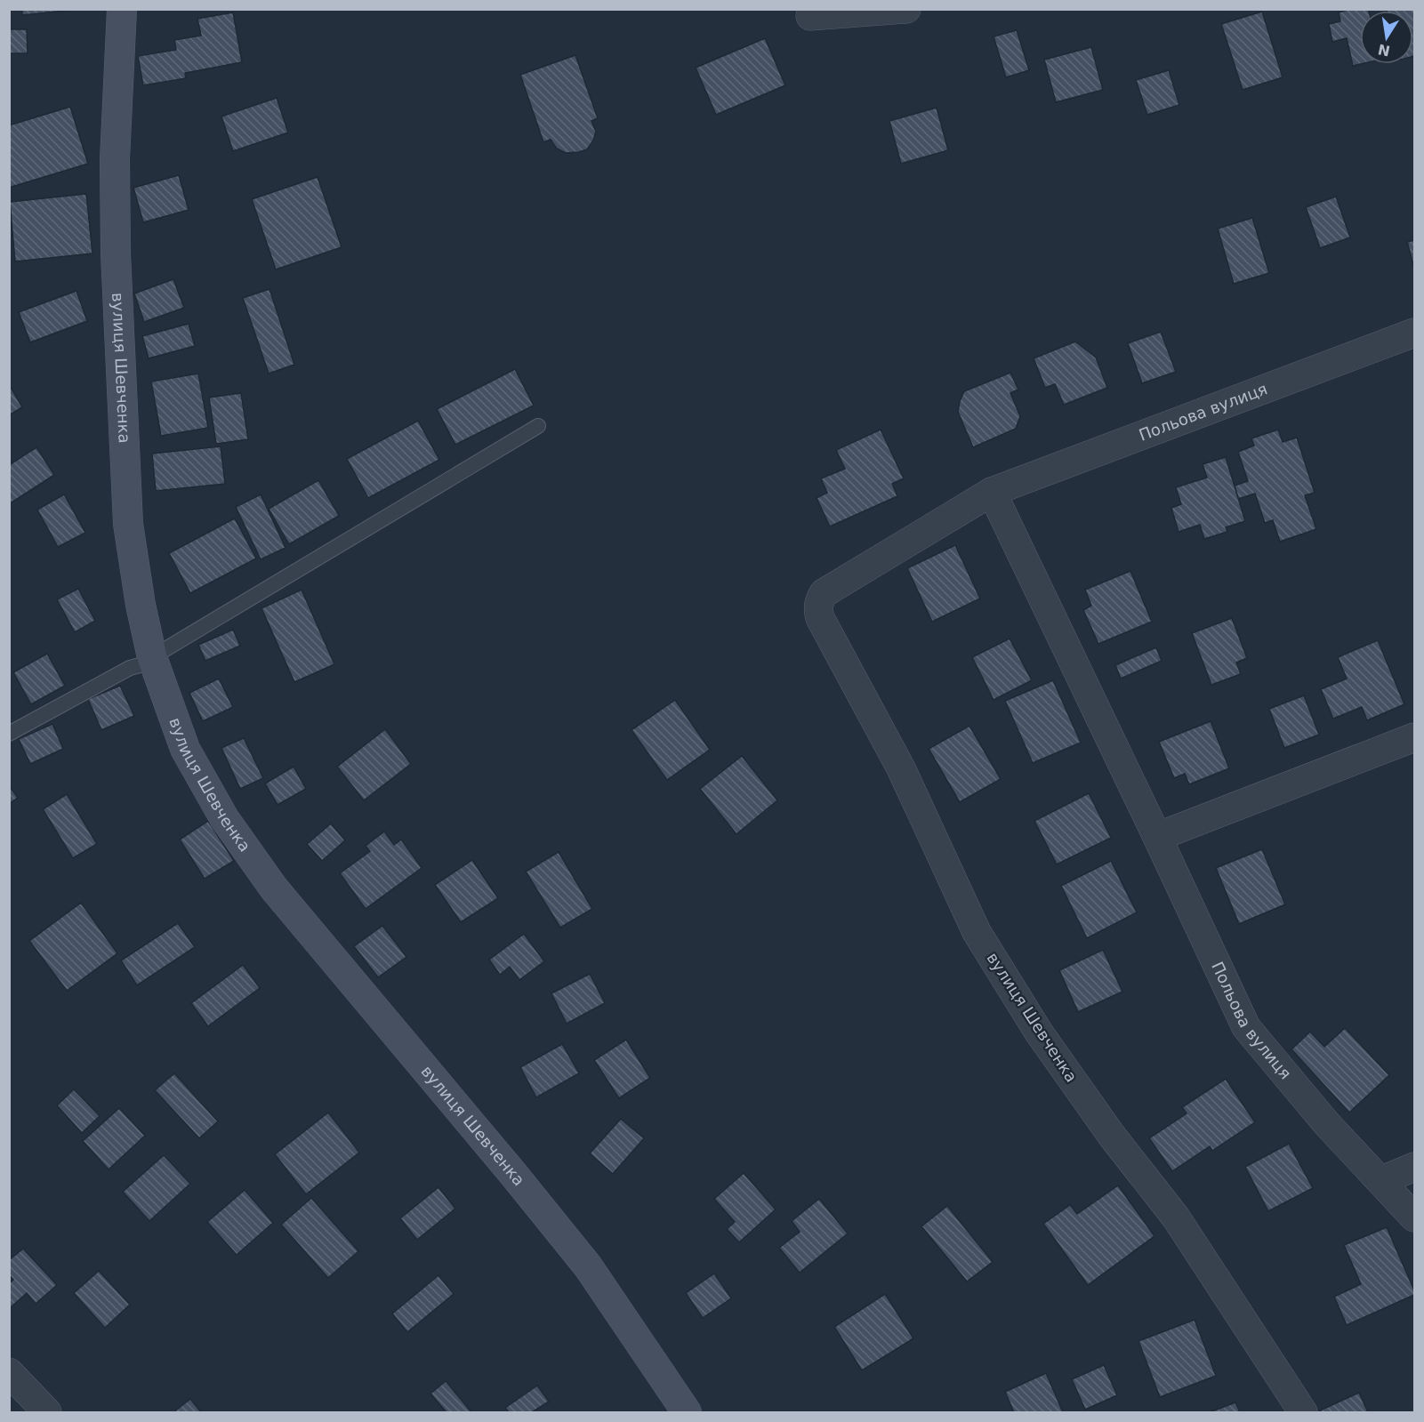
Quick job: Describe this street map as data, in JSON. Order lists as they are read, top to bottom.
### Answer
{
  "streets": {
    "street": ["вулиця Шевченка", "Польова вулиця"]
  },
  "crossings": [
    ["вулиця Шевченка", "Польова вулиця"]
  ],
  "north": "bottom"
}
